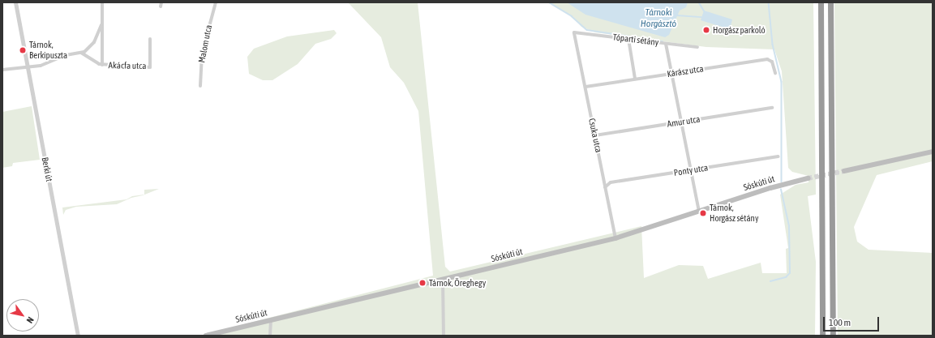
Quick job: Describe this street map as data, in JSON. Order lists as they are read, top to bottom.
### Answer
{
  "streets": {
    "main road": ["Sóskúti út"],
    "street": [
      "Tóparti sétány",
      "Malom utca",
      "Akácfa utca",
      "Kárász utca",
      "Amur utca",
      "Csuka utca",
      "Berki út",
      "Ponty utca"
    ]
  },
  "crossings": [
    ["Tóparti sétány", "Csuka utca"],
    ["Kárász utca", "Csuka utca"],
    ["Amur utca", "Csuka utca"],
    ["Csuka utca", "Ponty utca"],
    ["Csuka utca", "Sóskúti út"]
  ],
  "water": ["Tárnoki Horgásztó"],
  "places": [
    "Horgász parkoló",
    "Tárnok, Berkipuszta",
    "Tárnok, Horgász sétány",
    "Tárnok, Öreghegy"
  ],
  "scale_bar": "100 m",
  "north": "bottom right"
}
